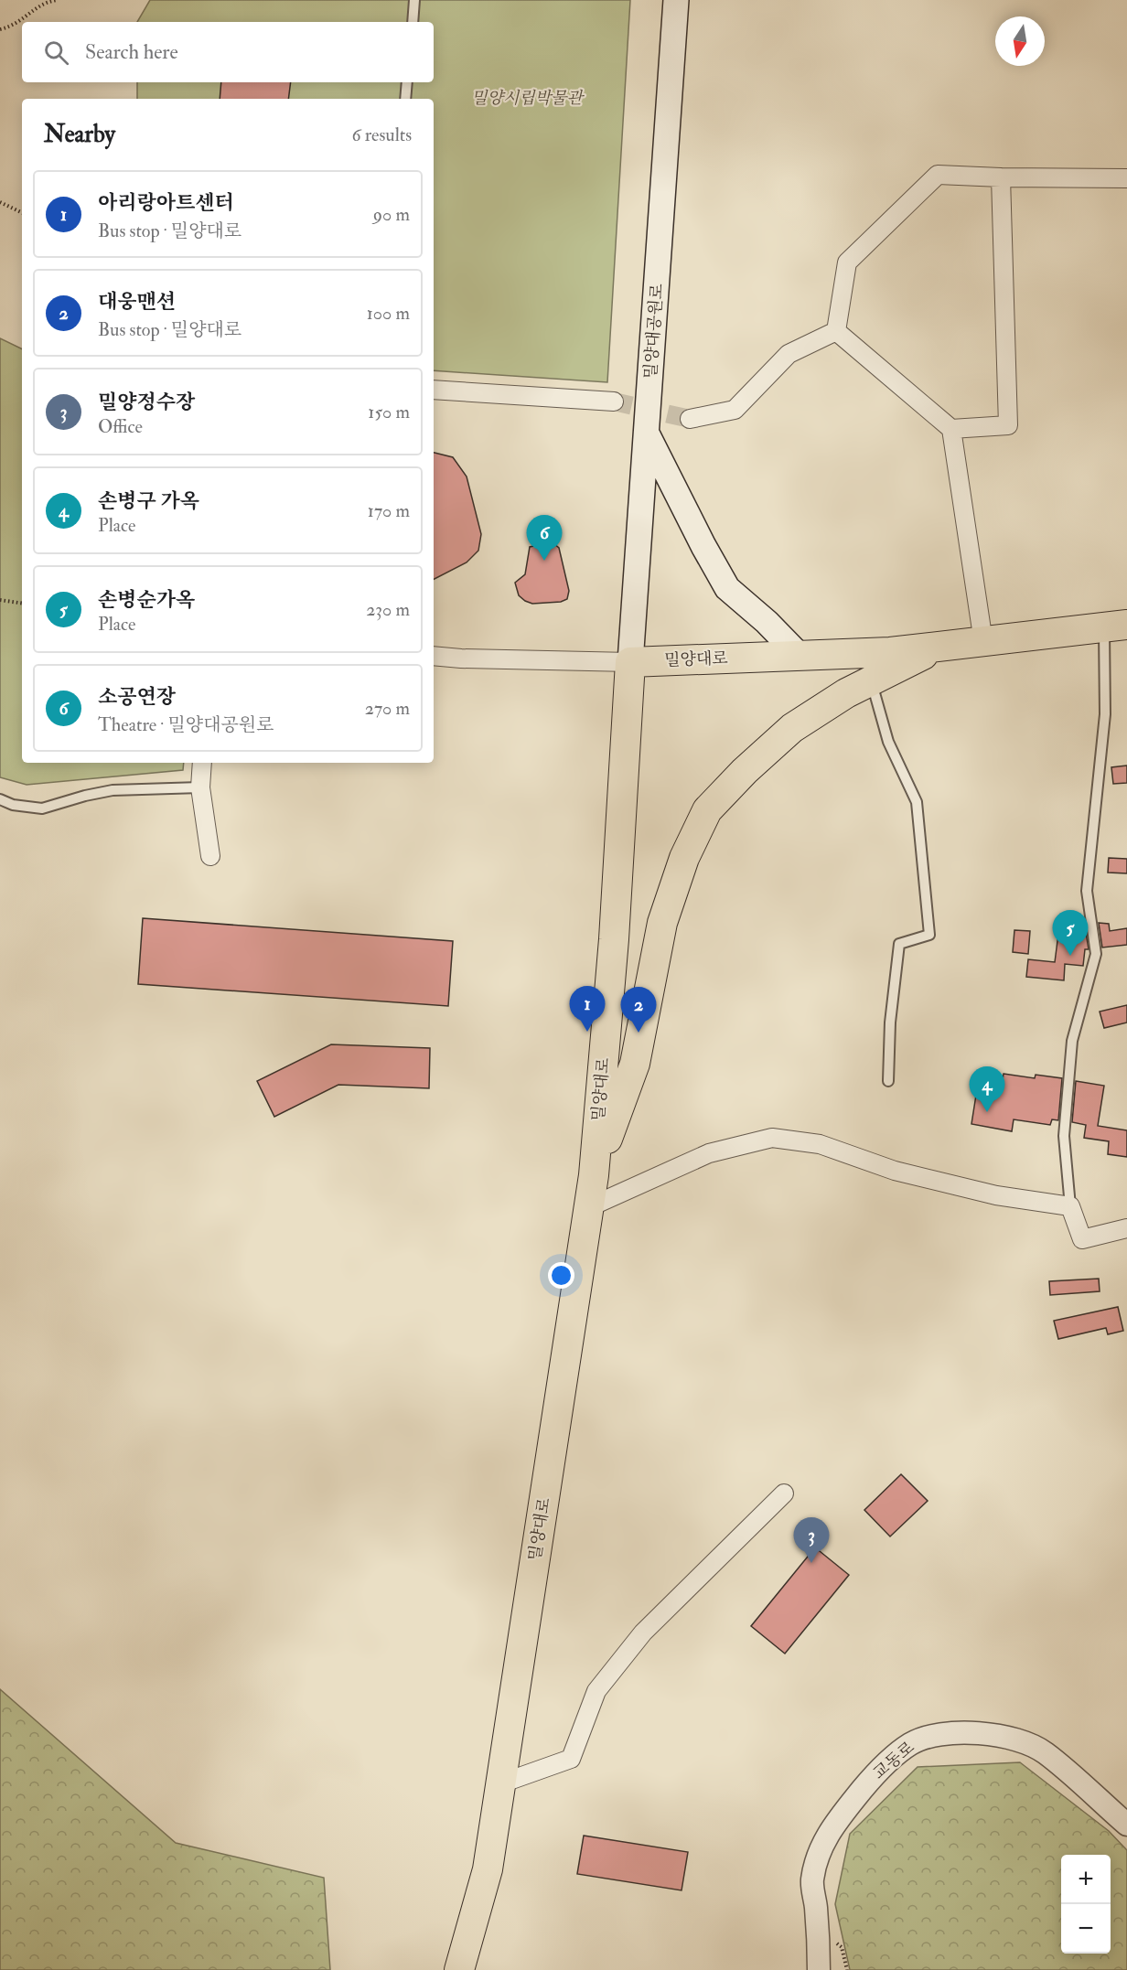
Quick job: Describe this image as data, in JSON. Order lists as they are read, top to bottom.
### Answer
{
  "streets": {
    "main road": ["밀양대공원로", "밀양대로"],
    "street": ["교동로"]
  },
  "crossings": [
    ["밀양대공원로", "밀양대로"]
  ],
  "parks": ["밀양시립박물관"],
  "north": "bottom",
  "page": {
    "search": "Search here",
    "heading": ["Nearby", "6 results"],
    "list": [
      {
        "mark": "1",
        "name": "아리랑아트센터",
        "note": "Bus stop · 밀양대로",
        "value": "90 m"
      },
      {
        "mark": "2",
        "name": "대웅맨션",
        "note": "Bus stop · 밀양대로",
        "value": "100 m"
      },
      {
        "mark": "3",
        "name": "밀양정수장",
        "note": "Office",
        "value": "150 m"
      },
      {
        "mark": "4",
        "name": "손병구 가옥",
        "note": "Place",
        "value": "170 m"
      },
      {
        "mark": "5",
        "name": "손병순가옥",
        "note": "Place",
        "value": "230 m"
      },
      {
        "mark": "6",
        "name": "소공연장",
        "note": "Theatre · 밀양대공원로",
        "value": "270 m"
      }
    ],
    "pins": [
      "6",
      "5",
      "1",
      "2",
      "4",
      "3"
    ],
    "map_buttons": ["+", "−"]
  }
}
